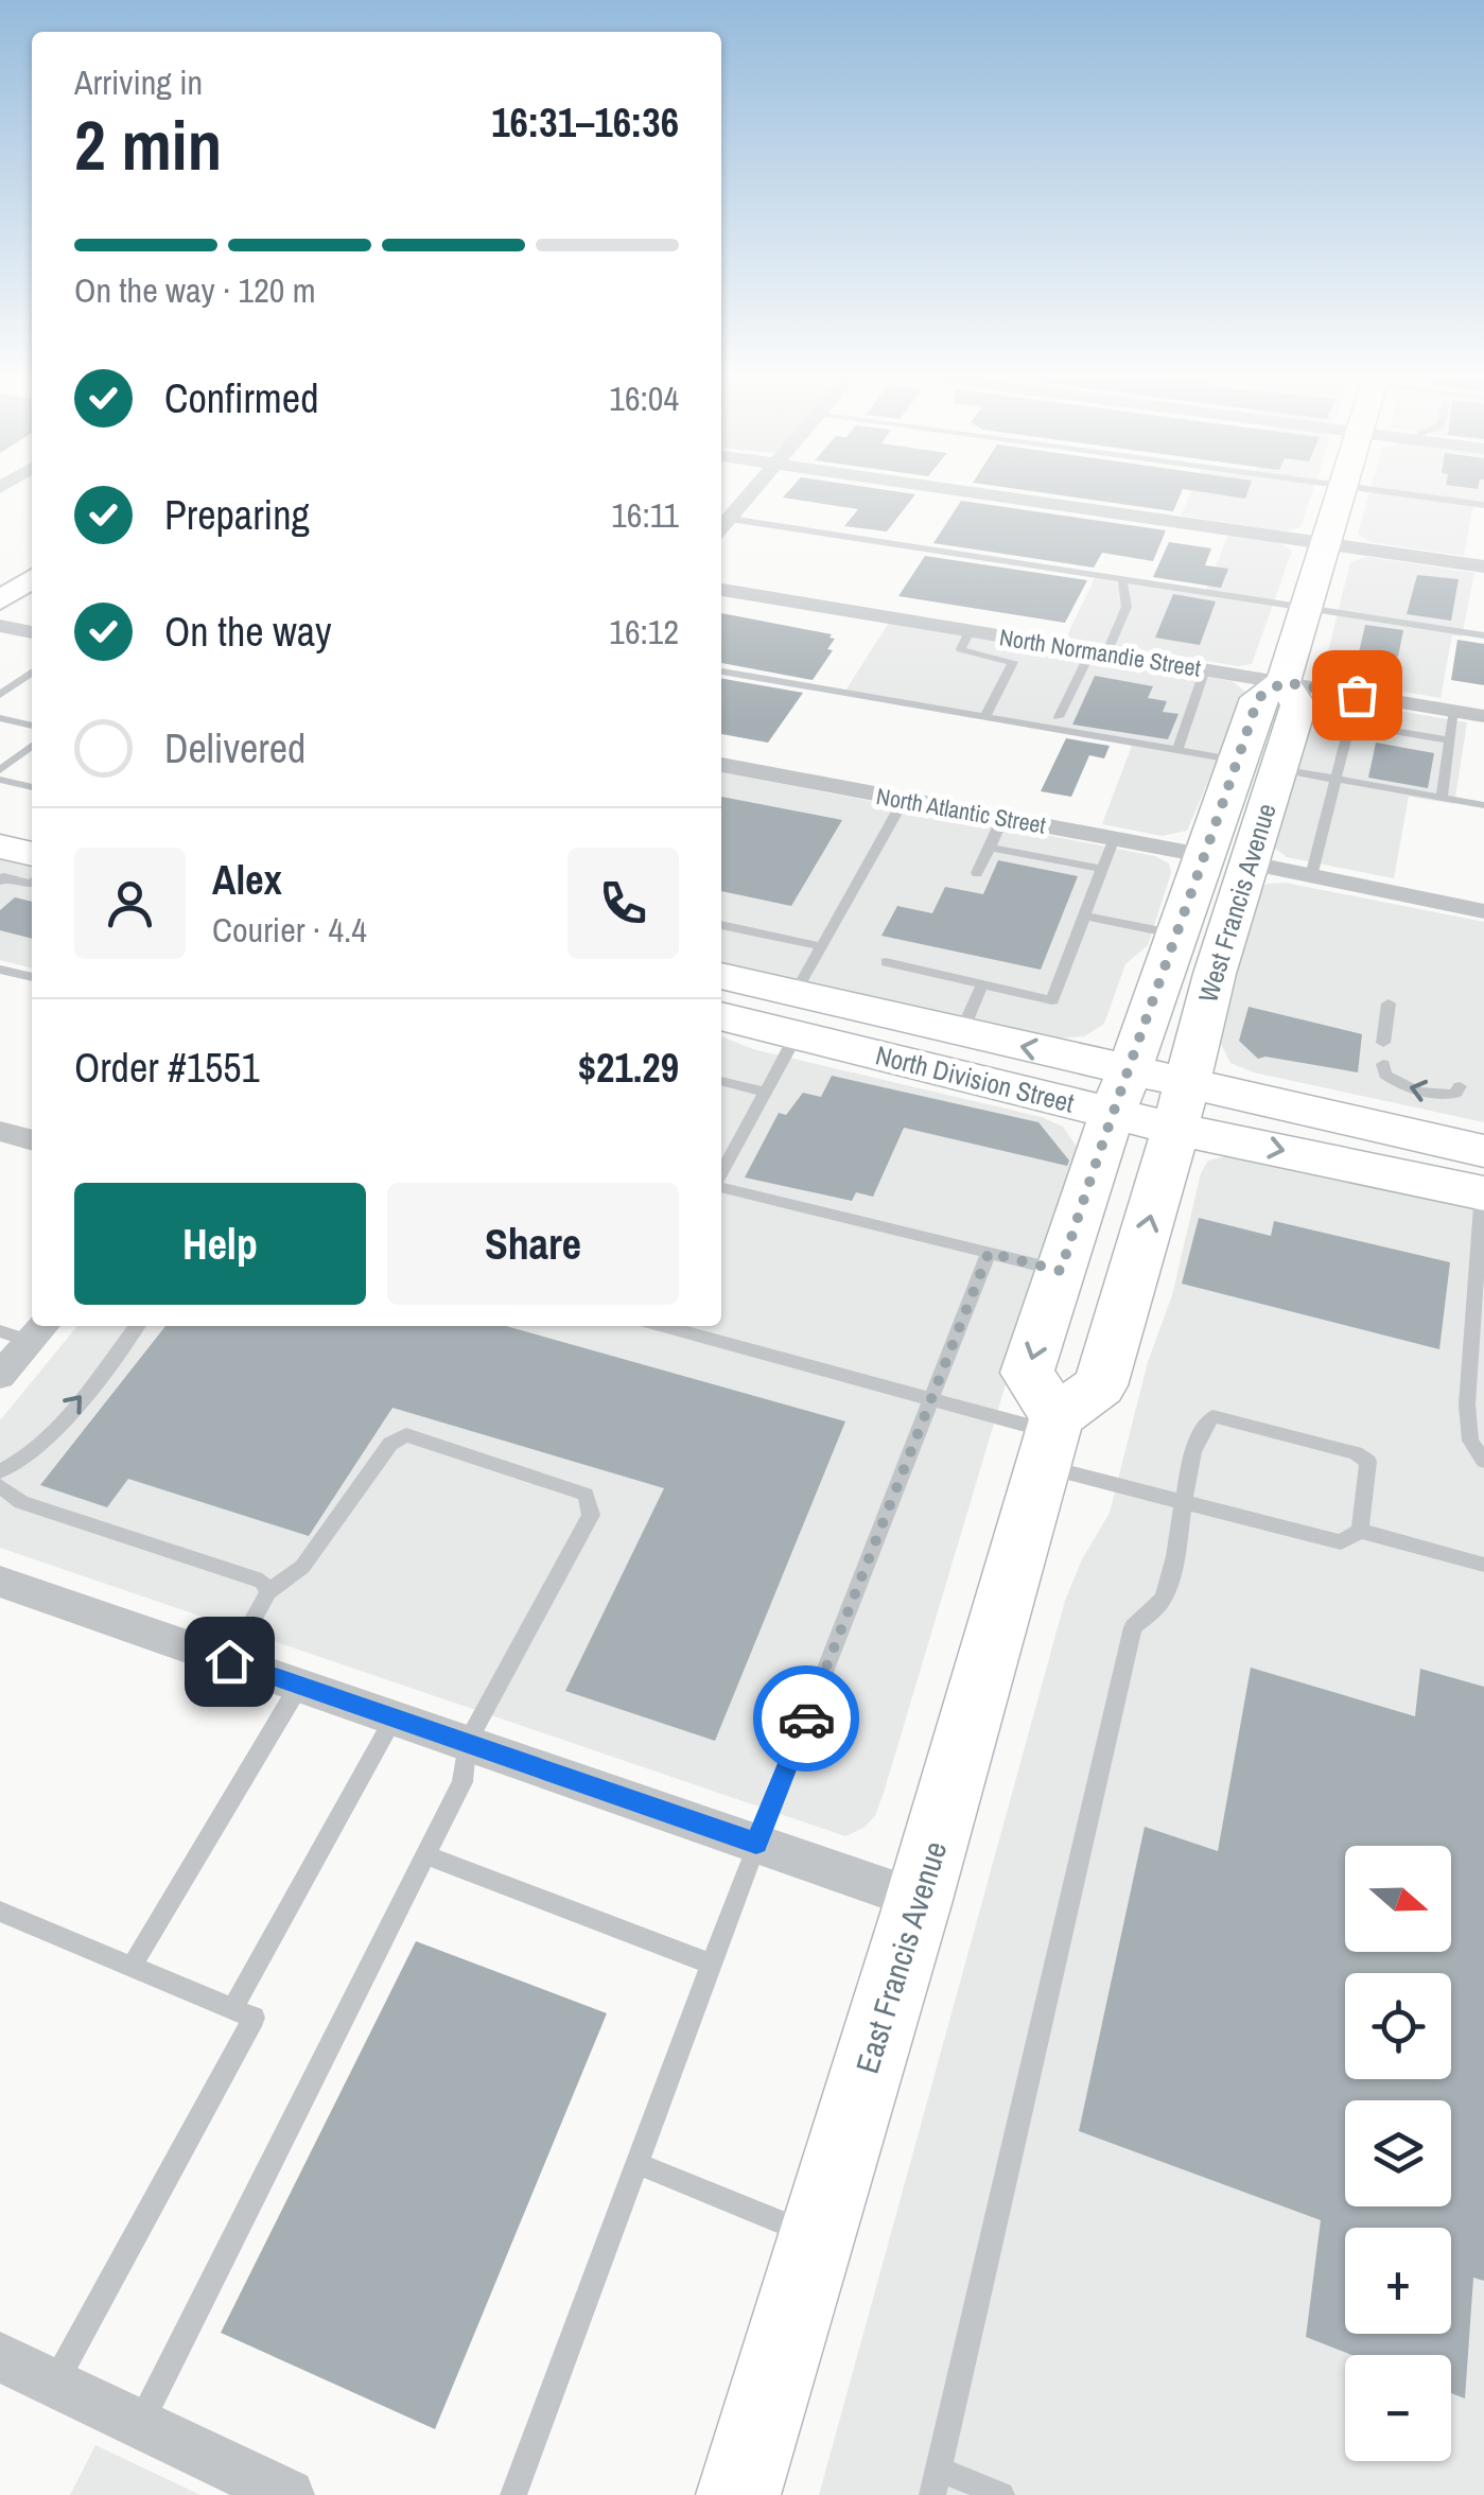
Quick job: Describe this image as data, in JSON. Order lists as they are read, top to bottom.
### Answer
{
  "streets": {
    "main road": ["West Francis Avenue", "North Division Street", "East Francis Avenue"],
    "street": ["North Normandie Street", "North Atlantic Street"]
  },
  "crossings": [
    ["North Normandie Street", "West Francis Avenue"],
    ["North Atlantic Street", "West Francis Avenue"],
    ["West Francis Avenue", "North Division Street"]
  ],
  "north": "right",
  "page": {
    "heading": ["2 min", "Arriving in", "16:31–16:36"],
    "panel": [
      "Alex",
      "Courier · 4.4",
      "Order #1551",
      "$21.29"
    ],
    "bar": "On the way · 120 m",
    "list": [
      ["Confirmed", "16:04"],
      ["Preparing", "16:11"],
      ["On the way", "16:12"],
      "Delivered"
    ],
    "buttons": ["Help", "Share"],
    "map_buttons": ["+", "−"]
  }
}
